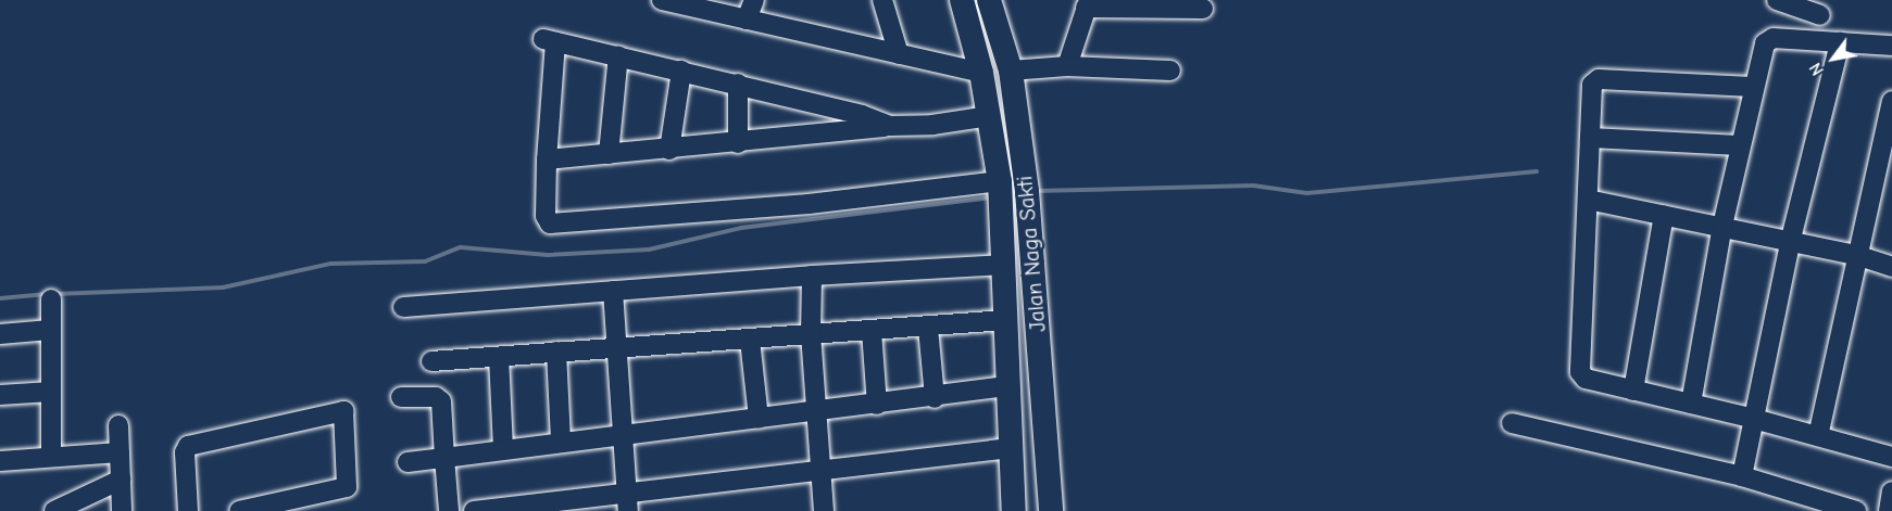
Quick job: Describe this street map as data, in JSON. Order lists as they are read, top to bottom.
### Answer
{
  "streets": {
    "main road": ["Jalan Naga Sakti"]
  },
  "north": "bottom left"
}
